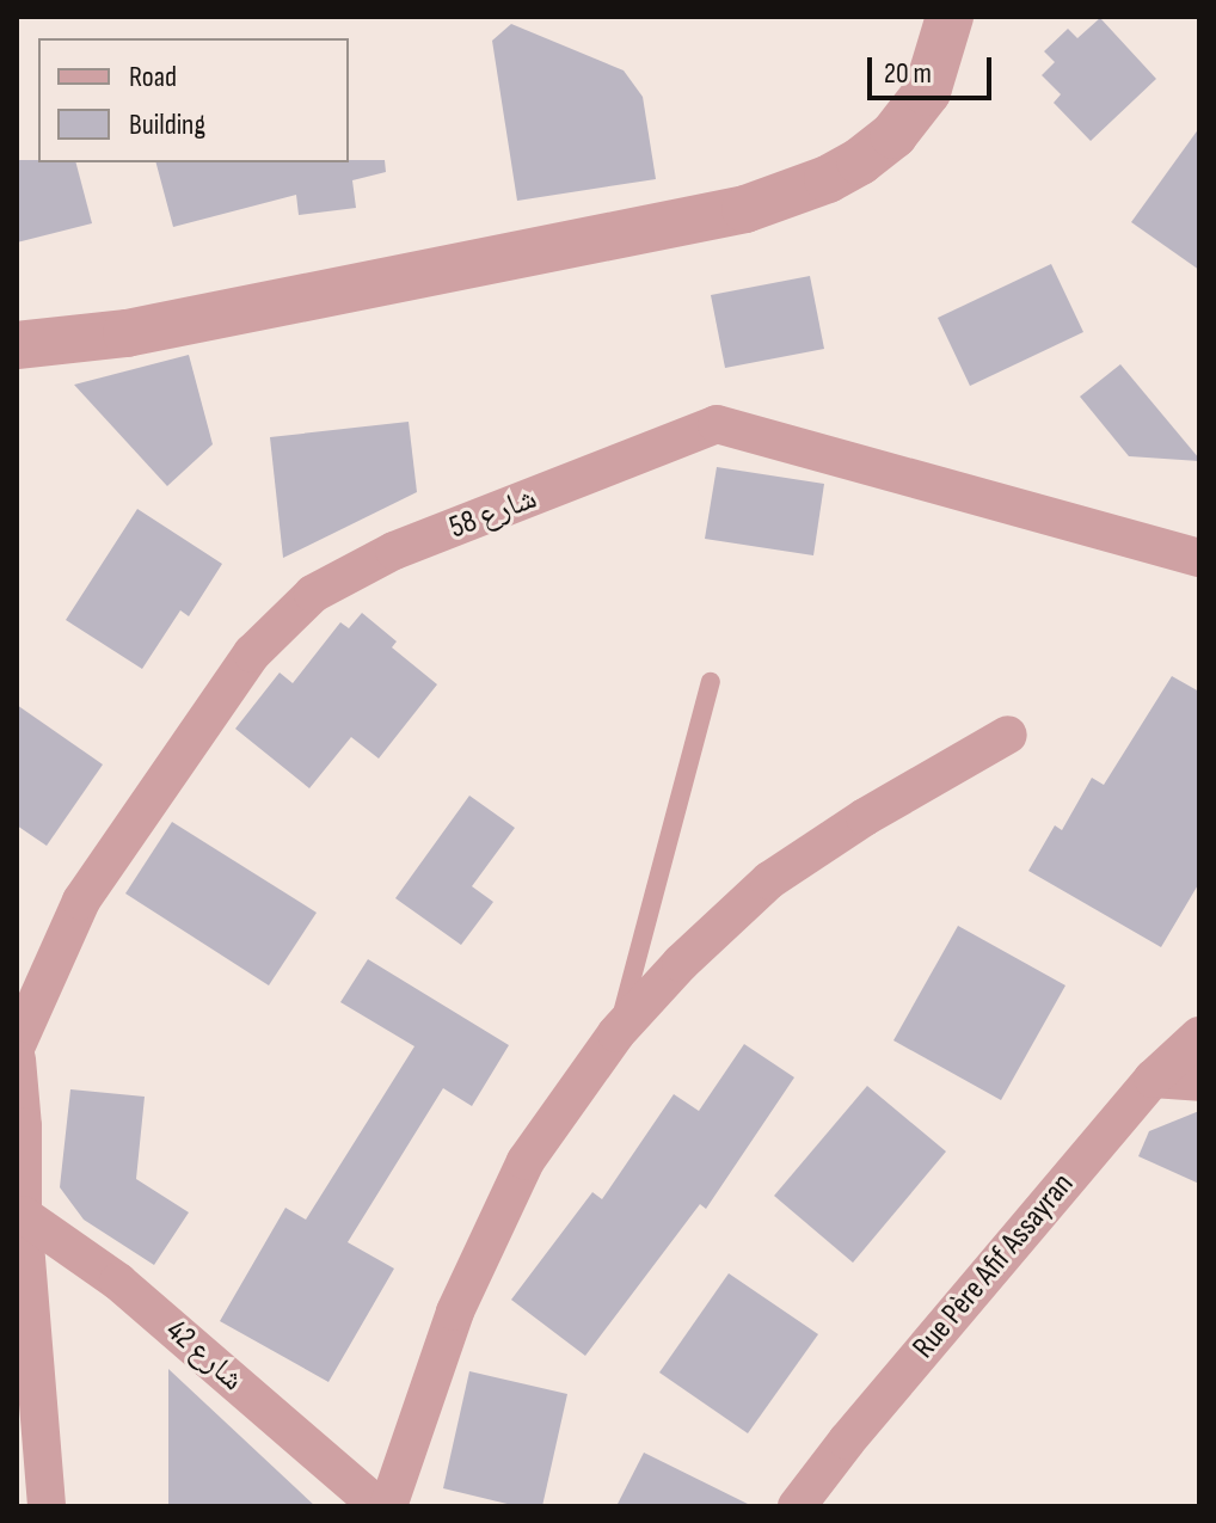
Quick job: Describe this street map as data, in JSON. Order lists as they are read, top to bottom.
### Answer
{
  "streets": {
    "street": ["شارع 58", "Rue Père Afif Assayran", "شارع 42"]
  },
  "legend": ["Road", "Building"],
  "scale_bar": "20 m"
}
